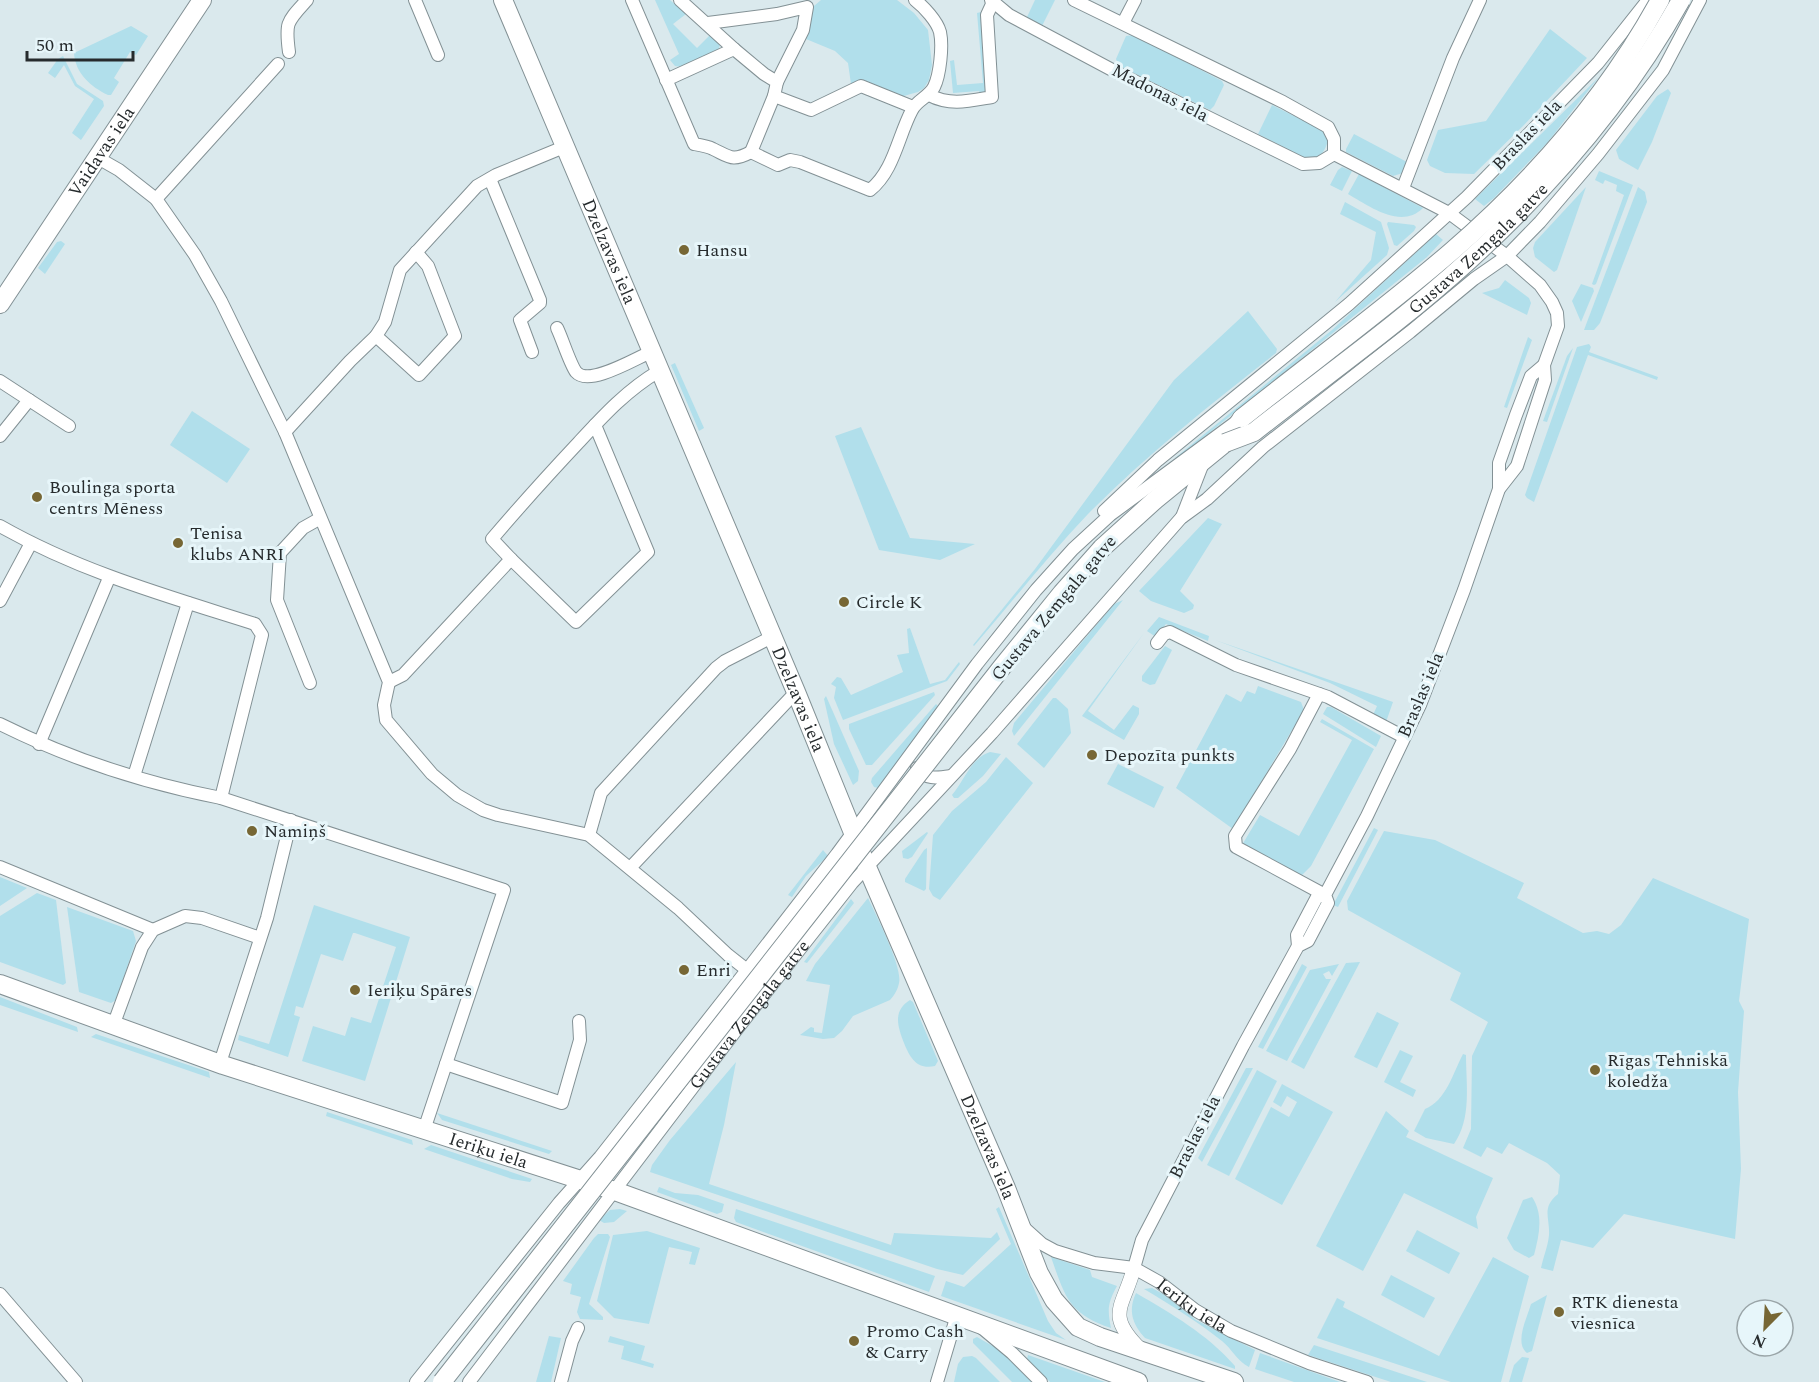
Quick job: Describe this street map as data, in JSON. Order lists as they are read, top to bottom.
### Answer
{
  "streets": {
    "main road": [
      "Vaidavas iela",
      "Gustava Zemgala gatve",
      "Dzelzavas iela",
      "Ieriķu iela"
    ],
    "street": ["Madonas iela", "Braslas iela"]
  },
  "crossings": [
    ["Braslas iela", "Gustava Zemgala gatve"],
    ["Braslas iela", "Ieriķu iela"],
    ["Gustava Zemgala gatve", "Dzelzavas iela"],
    ["Gustava Zemgala gatve", "Ieriķu iela"],
    ["Dzelzavas iela", "Ieriķu iela"]
  ],
  "places": [
    "Hansu",
    "Boulinga sporta centrs Mēness",
    "Tenisa klubs ANRI",
    "Circle K",
    "Depozīta punkts",
    "Namiņš",
    "Enri",
    "Ieriķu Spāres",
    "Rīgas Tehniskā koledža",
    "RTK dienesta viesnīca",
    "Promo Cash & Carry"
  ],
  "scale_bar": "50 m",
  "north": "bottom left"
}
